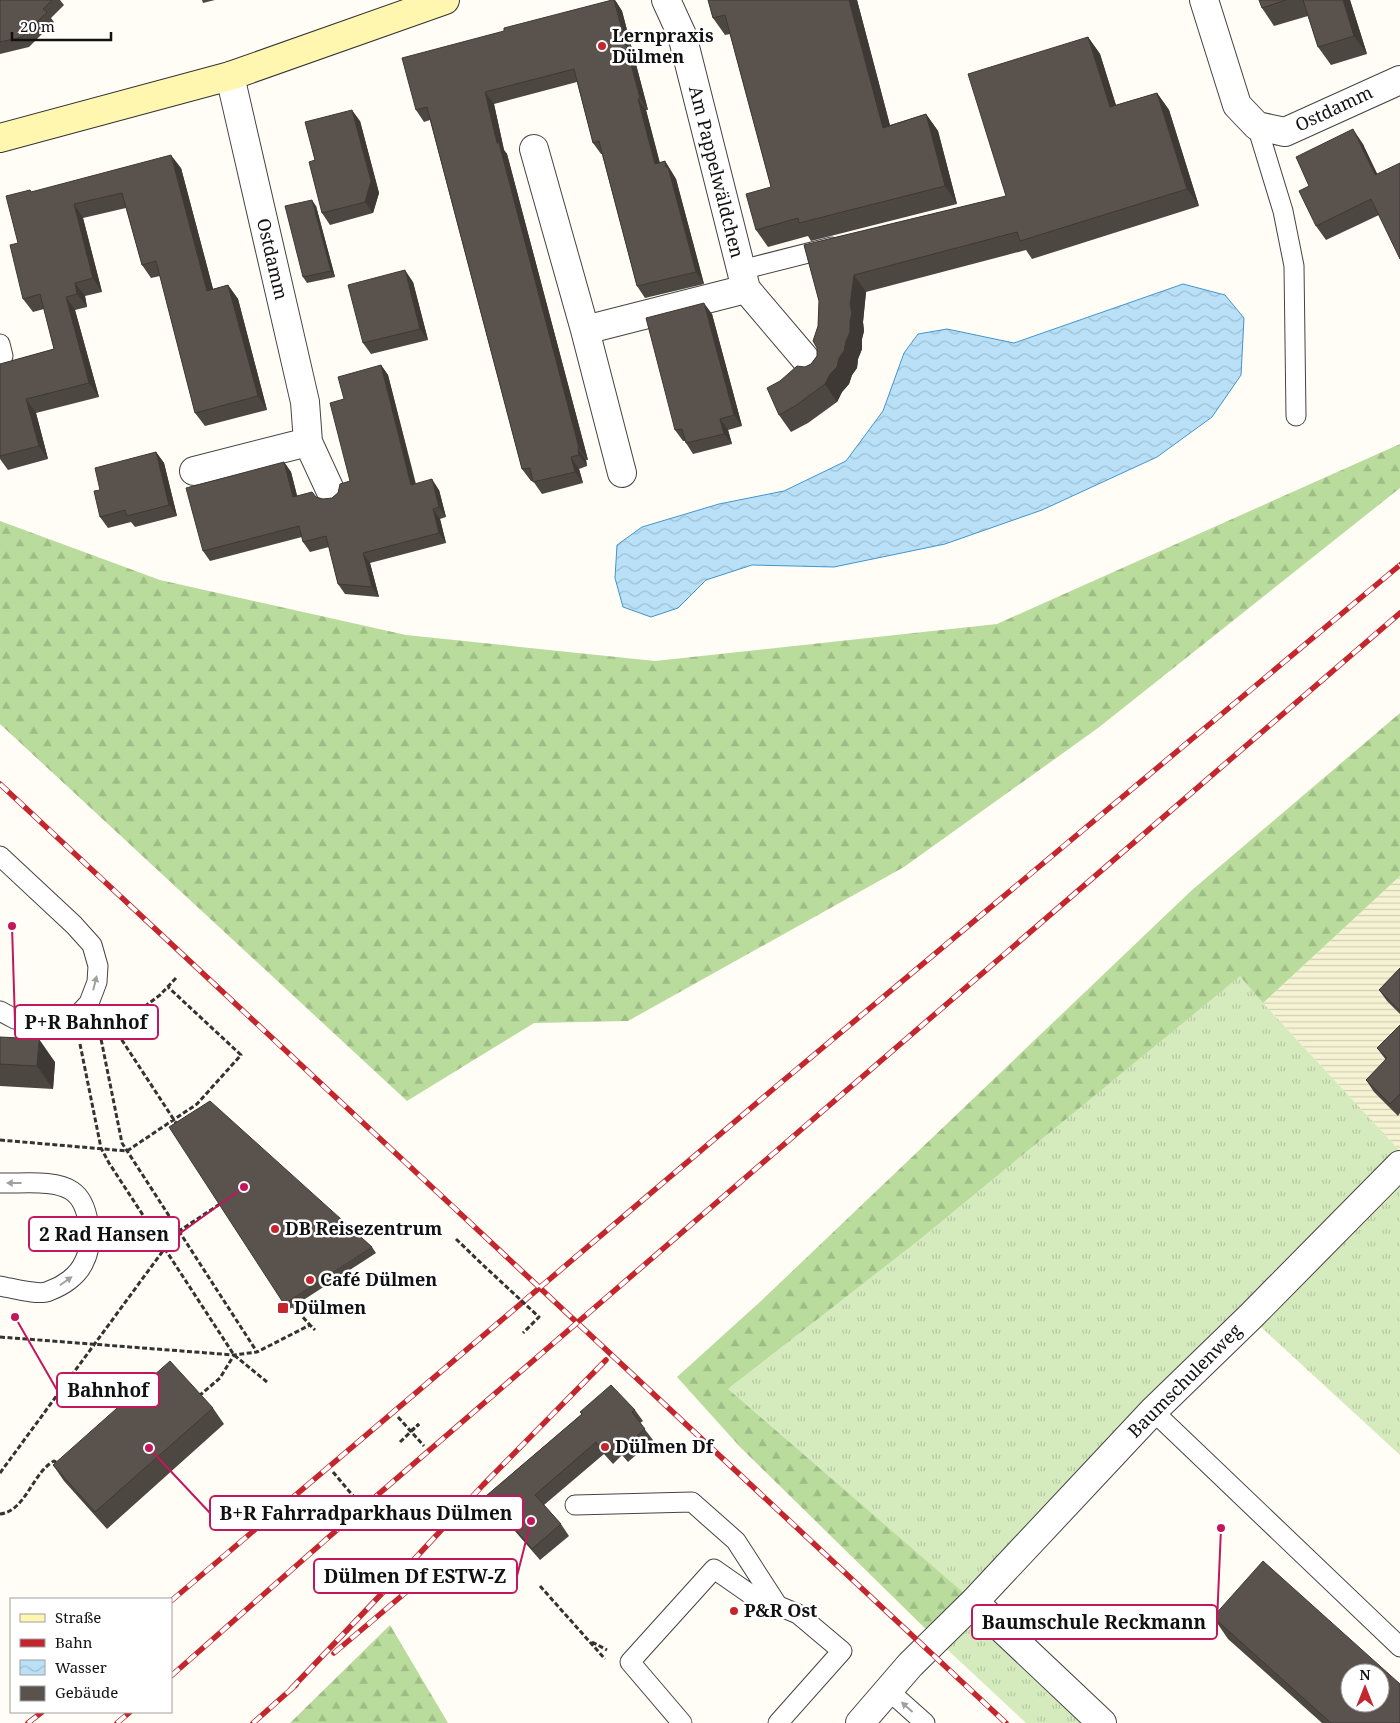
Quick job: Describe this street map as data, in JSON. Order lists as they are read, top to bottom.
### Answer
{
  "streets": {
    "street": ["Ostdamm", "Am Pappelwäldchen", "Baumschulenweg"]
  },
  "places": {
    "other": [
      "Lernpraxis Dülmen",
      "P+R Bahnhof",
      "2 Rad Hansen",
      "DB Reisezentrum",
      "Café Dülmen",
      "Bahnhof",
      "Dülmen Df",
      "B+R Fahrradparkhaus Dülmen",
      "Dülmen Df ESTW-Z",
      "Baumschule Reckmann",
      "P&R Ost"
    ],
    "transit": ["Dülmen"]
  },
  "legend": [
    "Straße",
    "Bahn",
    "Wasser",
    "Gebäude"
  ],
  "scale_bar": "20 m",
  "north": "top"
}
